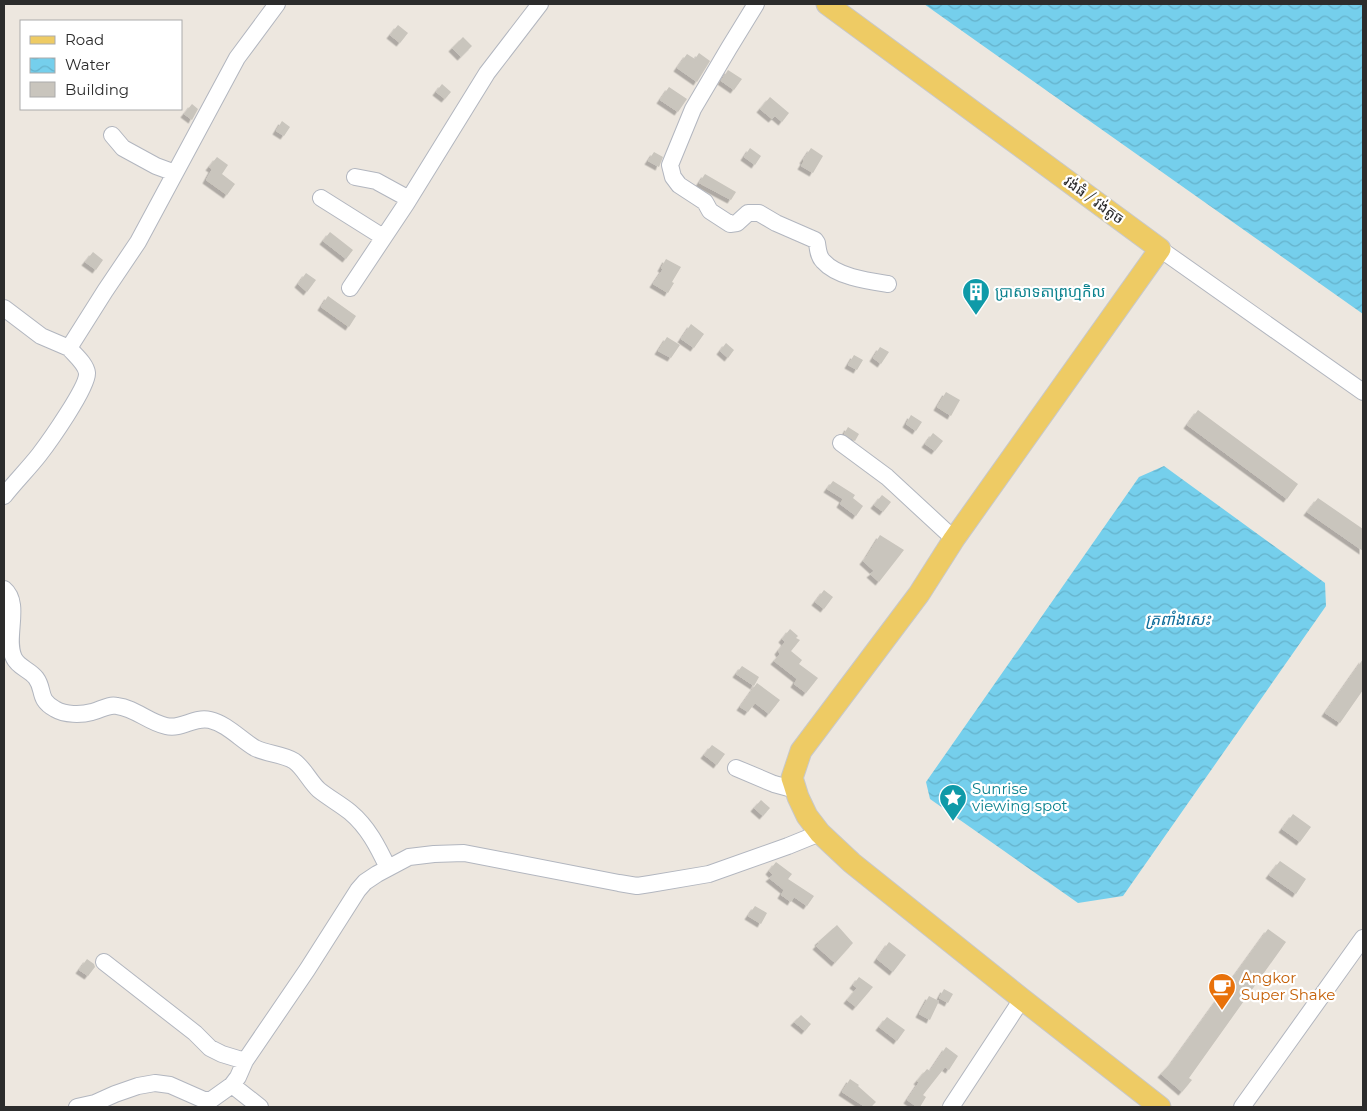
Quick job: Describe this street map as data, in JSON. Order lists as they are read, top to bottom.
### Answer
{
  "streets": {
    "main road": ["វង់ធំ / វង់តូច"]
  },
  "water": ["ត្រពាំងសេះ"],
  "places": {
    "building": ["ប្រាសាទតាព្រហ្មកិល"],
    "place": ["Sunrise viewing spot"],
    "cafe": ["Angkor Super Shake"]
  },
  "legend": ["Road", "Water", "Building"]
}
